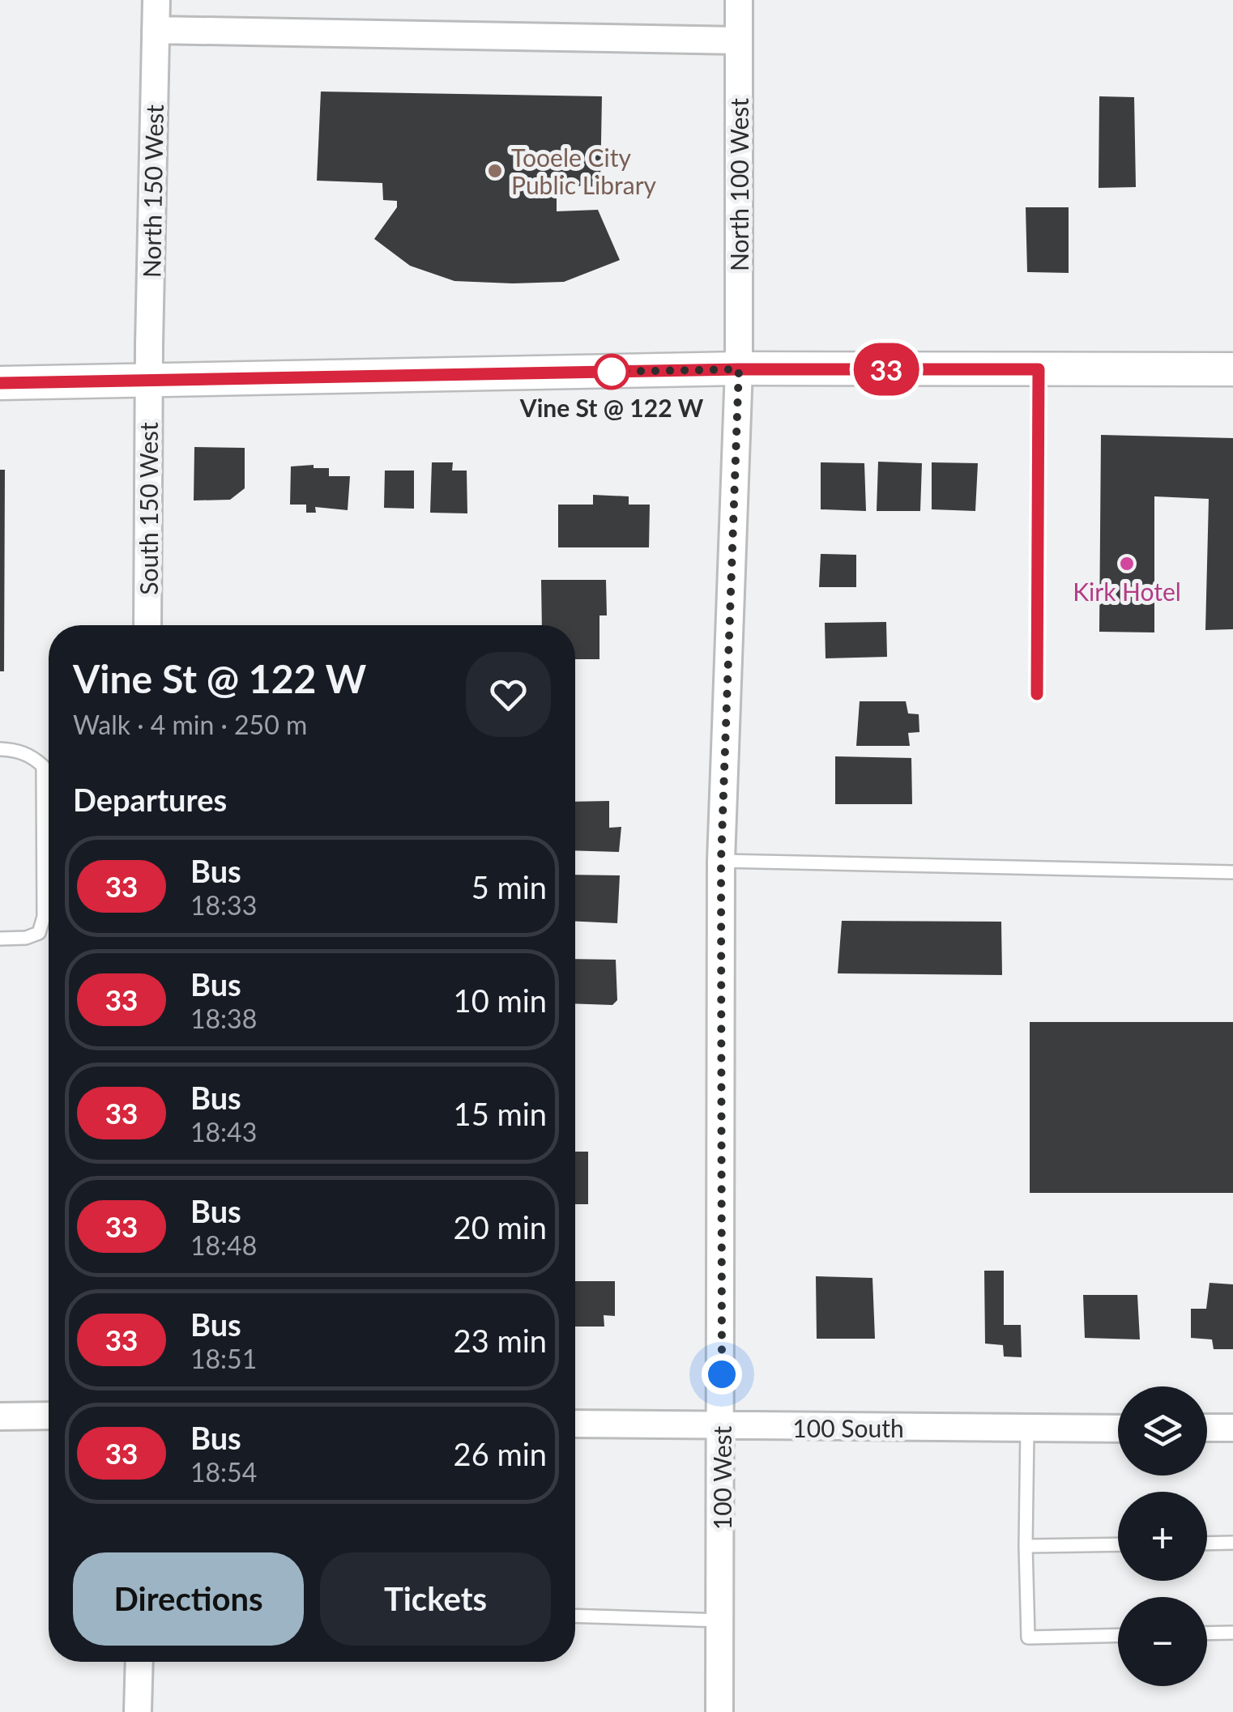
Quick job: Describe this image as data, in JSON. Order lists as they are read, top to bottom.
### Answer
{
  "streets": {
    "street": [
      "North 100 West",
      "North 150 West",
      "South 150 West",
      "100 South",
      "100 West"
    ]
  },
  "crossings": [
    ["North 100 West", "100 West"],
    ["North 150 West", "South 150 West"],
    ["100 South", "100 West"]
  ],
  "places": ["Tooele City Public Library", "Vine St @ 122 W", "Kirk Hotel"],
  "lines": ["bus line 33"],
  "page": {
    "on_map": "33",
    "heading": [
      ["Vine St @ 122 W", "Walk · 4 min · 250 m"],
      "Departures"
    ],
    "list": [
      {
        "mark": "33",
        "name": "Bus",
        "note": "18:33",
        "value": "5 min"
      },
      {
        "mark": "33",
        "name": "Bus",
        "note": "18:38",
        "value": "10 min"
      },
      {
        "mark": "33",
        "name": "Bus",
        "note": "18:43",
        "value": "15 min"
      },
      {
        "mark": "33",
        "name": "Bus",
        "note": "18:48",
        "value": "20 min"
      },
      {
        "mark": "33",
        "name": "Bus",
        "note": "18:51",
        "value": "23 min"
      },
      {
        "mark": "33",
        "name": "Bus",
        "note": "18:54",
        "value": "26 min"
      }
    ],
    "map_buttons": ["+", "−"],
    "buttons": ["Directions", "Tickets"]
  }
}
